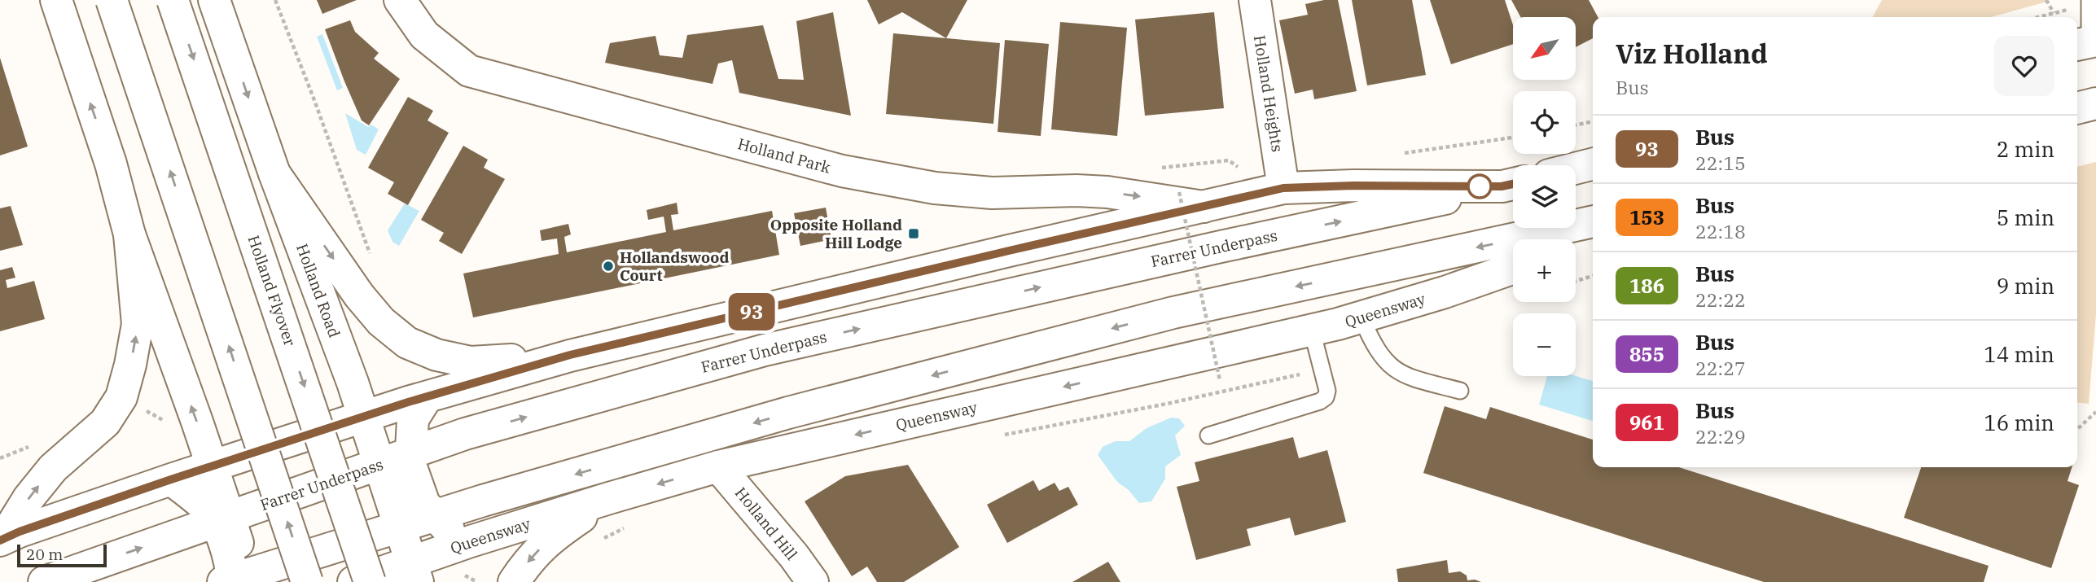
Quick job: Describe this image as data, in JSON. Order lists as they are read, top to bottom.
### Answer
{
  "streets": {
    "main road": [
      "Holland Heights",
      "Holland Park",
      "Farrer Underpass",
      "Holland Flyover",
      "Holland Road",
      "Queensway",
      "Holland Hill"
    ]
  },
  "crossings": [
    ["Holland Road", "Queensway"],
    ["Queensway", "Holland Hill"]
  ],
  "places": {
    "transit": ["Opposite Holland Hill Lodge"],
    "other": ["Hollandswood Court"]
  },
  "lines": ["bus line 93"],
  "scale_bar": "20 m",
  "north": "bottom left",
  "page": {
    "on_map": "93",
    "map_buttons": ["+", "−"],
    "heading": ["Viz Holland", "Bus"],
    "list": [
      {
        "mark": "93",
        "name": "Bus",
        "note": "22:15",
        "value": "2 min"
      },
      {
        "mark": "153",
        "name": "Bus",
        "note": "22:18",
        "value": "5 min"
      },
      {
        "mark": "186",
        "name": "Bus",
        "note": "22:22",
        "value": "9 min"
      },
      {
        "mark": "855",
        "name": "Bus",
        "note": "22:27",
        "value": "14 min"
      },
      {
        "mark": "961",
        "name": "Bus",
        "note": "22:29",
        "value": "16 min"
      }
    ],
    "scale": "20 m"
  }
}
